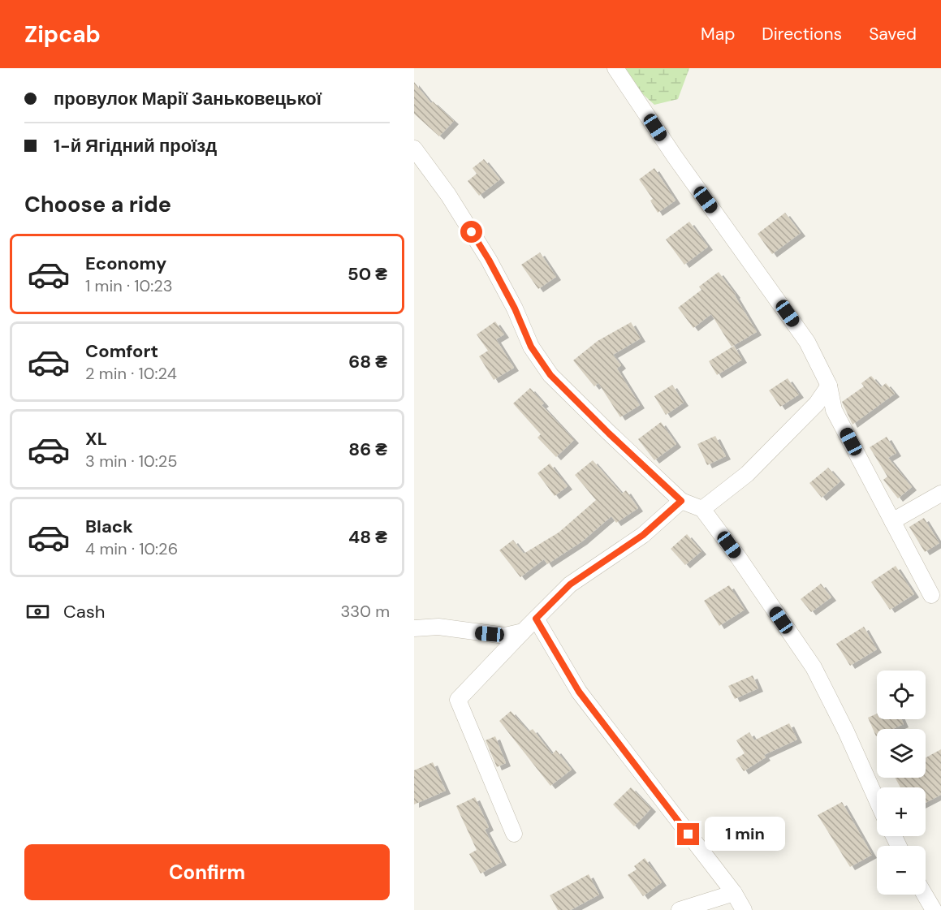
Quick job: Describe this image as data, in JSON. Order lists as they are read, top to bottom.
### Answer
{
  "page": {
    "header": "Zipcab",
    "nav": ["Map", "Directions", "Saved"],
    "banner": ["провулок Марії Заньковецької", "1-й Ягідний проїзд"],
    "heading": "Choose a ride",
    "list": [
      {
        "name": "Economy",
        "note": "1 min · 10:23",
        "value": "50 ₴"
      },
      {
        "name": "Comfort",
        "note": "2 min · 10:24",
        "value": "68 ₴"
      },
      {
        "name": "XL",
        "note": "3 min · 10:25",
        "value": "86 ₴"
      },
      {
        "name": "Black",
        "note": "4 min · 10:26",
        "value": "48 ₴"
      }
    ],
    "pay": ["Cash", "330 m"],
    "map_buttons": ["+", "−"],
    "bubble": "1 min",
    "buttons": "Confirm"
  }
}
